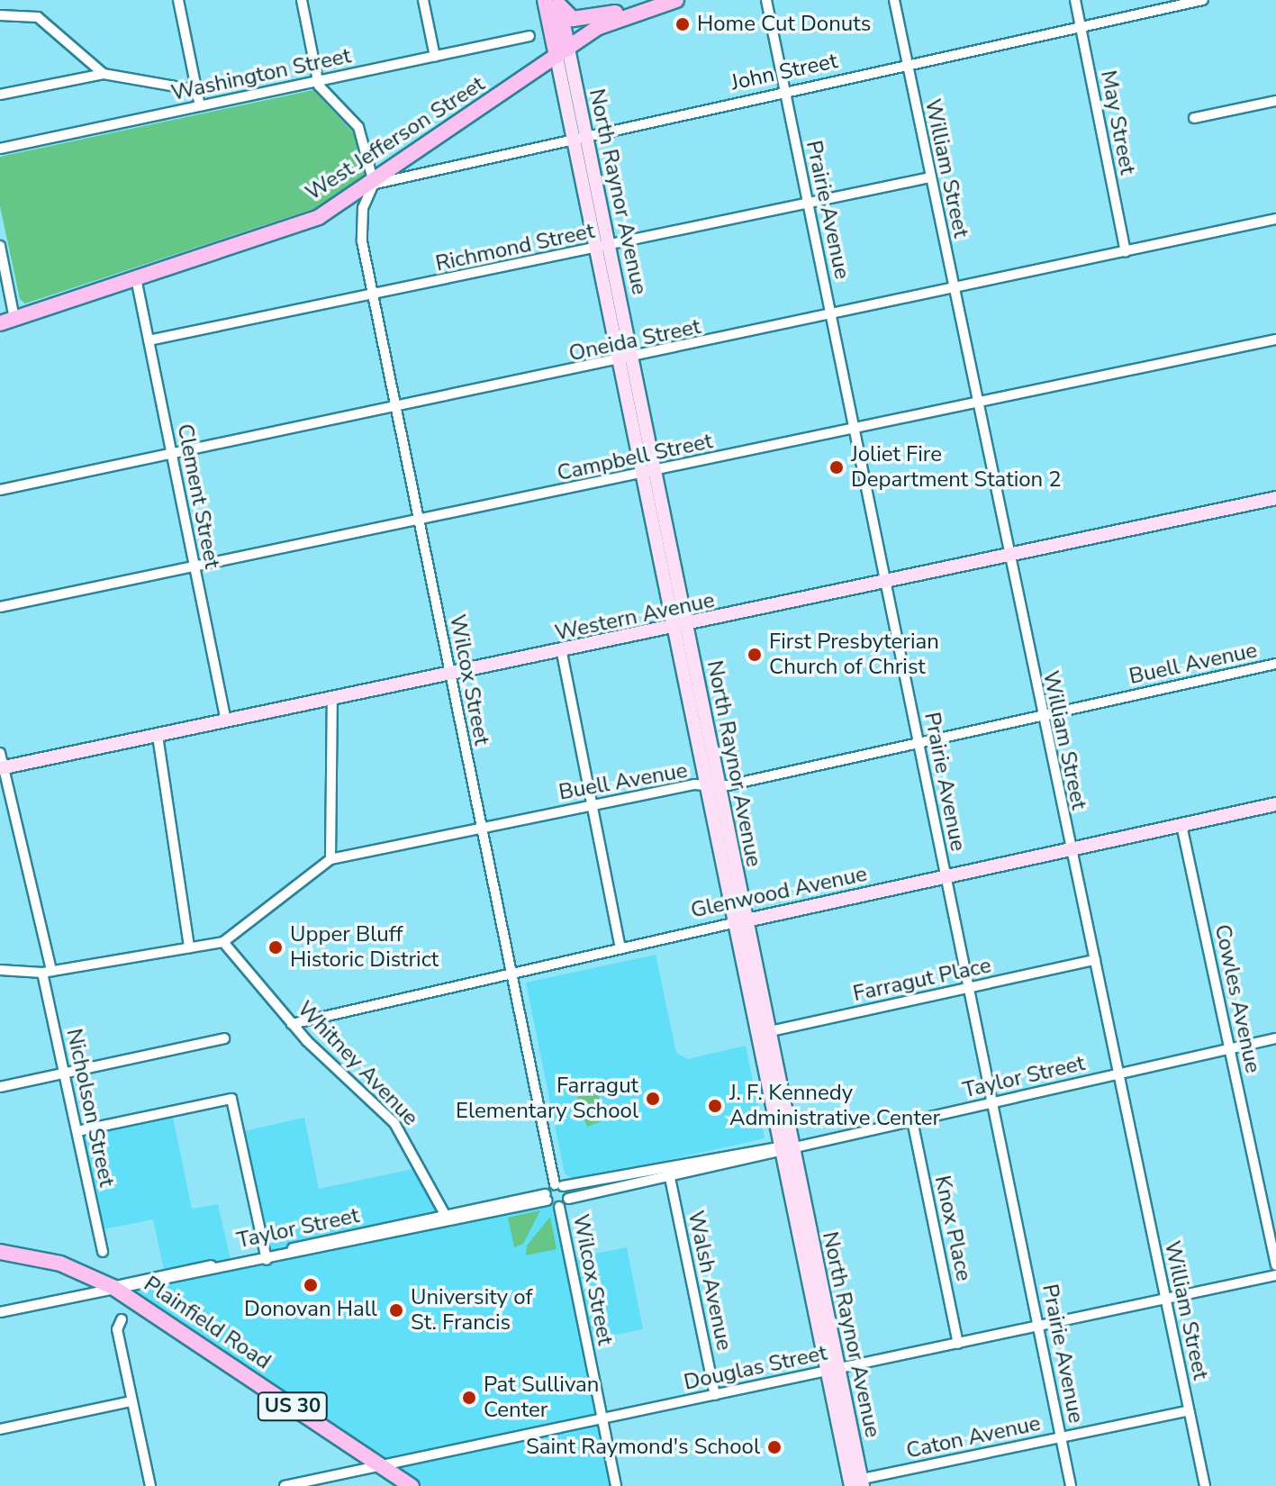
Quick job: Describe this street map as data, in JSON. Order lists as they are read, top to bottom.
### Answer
{
  "streets": {
    "main road": ["West Jefferson Street", "Plainfield Road", "US 30"],
    "street": [
      "John Street",
      "Washington Street",
      "May Street",
      "William Street",
      "North Raynor Avenue",
      "Prairie Avenue",
      "Richmond Street",
      "Oneida Street",
      "Campbell Street",
      "Clement Street",
      "Western Avenue",
      "Buell Avenue",
      "Wilcox Street",
      "Glenwood Avenue",
      "Farragut Place",
      "Cowles Avenue",
      "Whitney Avenue",
      "Taylor Street",
      "Nicholson Street",
      "Knox Place",
      "Walsh Avenue",
      "Douglas Street",
      "Caton Avenue"
    ]
  },
  "crossings": [
    ["John Street", "May Street"],
    ["John Street", "West Jefferson Street"],
    ["John Street", "William Street"],
    ["John Street", "North Raynor Avenue"],
    ["John Street", "Prairie Avenue"],
    ["John Street", "Wilcox Street"],
    ["May Street", "Oneida Street"],
    ["West Jefferson Street", "North Raynor Avenue"],
    ["West Jefferson Street", "Clement Street"],
    ["West Jefferson Street", "Wilcox Street"],
    ["William Street", "Richmond Street"],
    ["William Street", "Oneida Street"],
    ["William Street", "Campbell Street"],
    ["William Street", "Western Avenue"],
    ["William Street", "Buell Avenue"],
    ["William Street", "Glenwood Avenue"],
    ["William Street", "Farragut Place"],
    ["William Street", "Taylor Street"],
    ["William Street", "Douglas Street"],
    ["William Street", "Caton Avenue"],
    ["North Raynor Avenue", "Richmond Street"],
    ["North Raynor Avenue", "Oneida Street"],
    ["North Raynor Avenue", "Campbell Street"],
    ["North Raynor Avenue", "Western Avenue"],
    ["North Raynor Avenue", "Buell Avenue"],
    ["North Raynor Avenue", "Glenwood Avenue"],
    ["North Raynor Avenue", "Farragut Place"],
    ["North Raynor Avenue", "Taylor Street"],
    ["North Raynor Avenue", "Douglas Street"],
    ["North Raynor Avenue", "Caton Avenue"],
    ["Prairie Avenue", "Richmond Street"],
    ["Prairie Avenue", "Oneida Street"],
    ["Prairie Avenue", "Campbell Street"],
    ["Prairie Avenue", "Western Avenue"],
    ["Prairie Avenue", "Buell Avenue"],
    ["Prairie Avenue", "Glenwood Avenue"],
    ["Prairie Avenue", "Farragut Place"],
    ["Prairie Avenue", "Taylor Street"],
    ["Prairie Avenue", "Douglas Street"],
    ["Prairie Avenue", "Caton Avenue"],
    ["Richmond Street", "Clement Street"],
    ["Richmond Street", "Wilcox Street"],
    ["Oneida Street", "Clement Street"],
    ["Oneida Street", "Wilcox Street"],
    ["Campbell Street", "Clement Street"],
    ["Campbell Street", "Wilcox Street"],
    ["Clement Street", "Western Avenue"],
    ["Western Avenue", "Wilcox Street"],
    ["Western Avenue", "Nicholson Street"],
    ["Buell Avenue", "Wilcox Street"],
    ["Buell Avenue", "Whitney Avenue"],
    ["Buell Avenue", "Nicholson Street"],
    ["Wilcox Street", "Glenwood Avenue"],
    ["Wilcox Street", "Taylor Street"],
    ["Wilcox Street", "Douglas Street"],
    ["Glenwood Avenue", "Cowles Avenue"],
    ["Glenwood Avenue", "Whitney Avenue"],
    ["Cowles Avenue", "Taylor Street"],
    ["Whitney Avenue", "Taylor Street"],
    ["Taylor Street", "Knox Place"],
    ["Taylor Street", "Walsh Avenue"],
    ["Taylor Street", "Plainfield Road"],
    ["Knox Place", "Douglas Street"],
    ["Walsh Avenue", "Douglas Street"],
    ["Plainfield Road", "Douglas Street"]
  ],
  "places": [
    "Home Cut Donuts",
    "Joliet Fire Department Station 2",
    "First Presbyterian Church of Christ",
    "Upper Bluff Historic District",
    "Farragut Elementary School",
    "J. F. Kennedy Administrative Center",
    "Donovan Hall",
    "University of St. Francis",
    "Pat Sullivan Center",
    "Saint Raymond's School"
  ]
}
